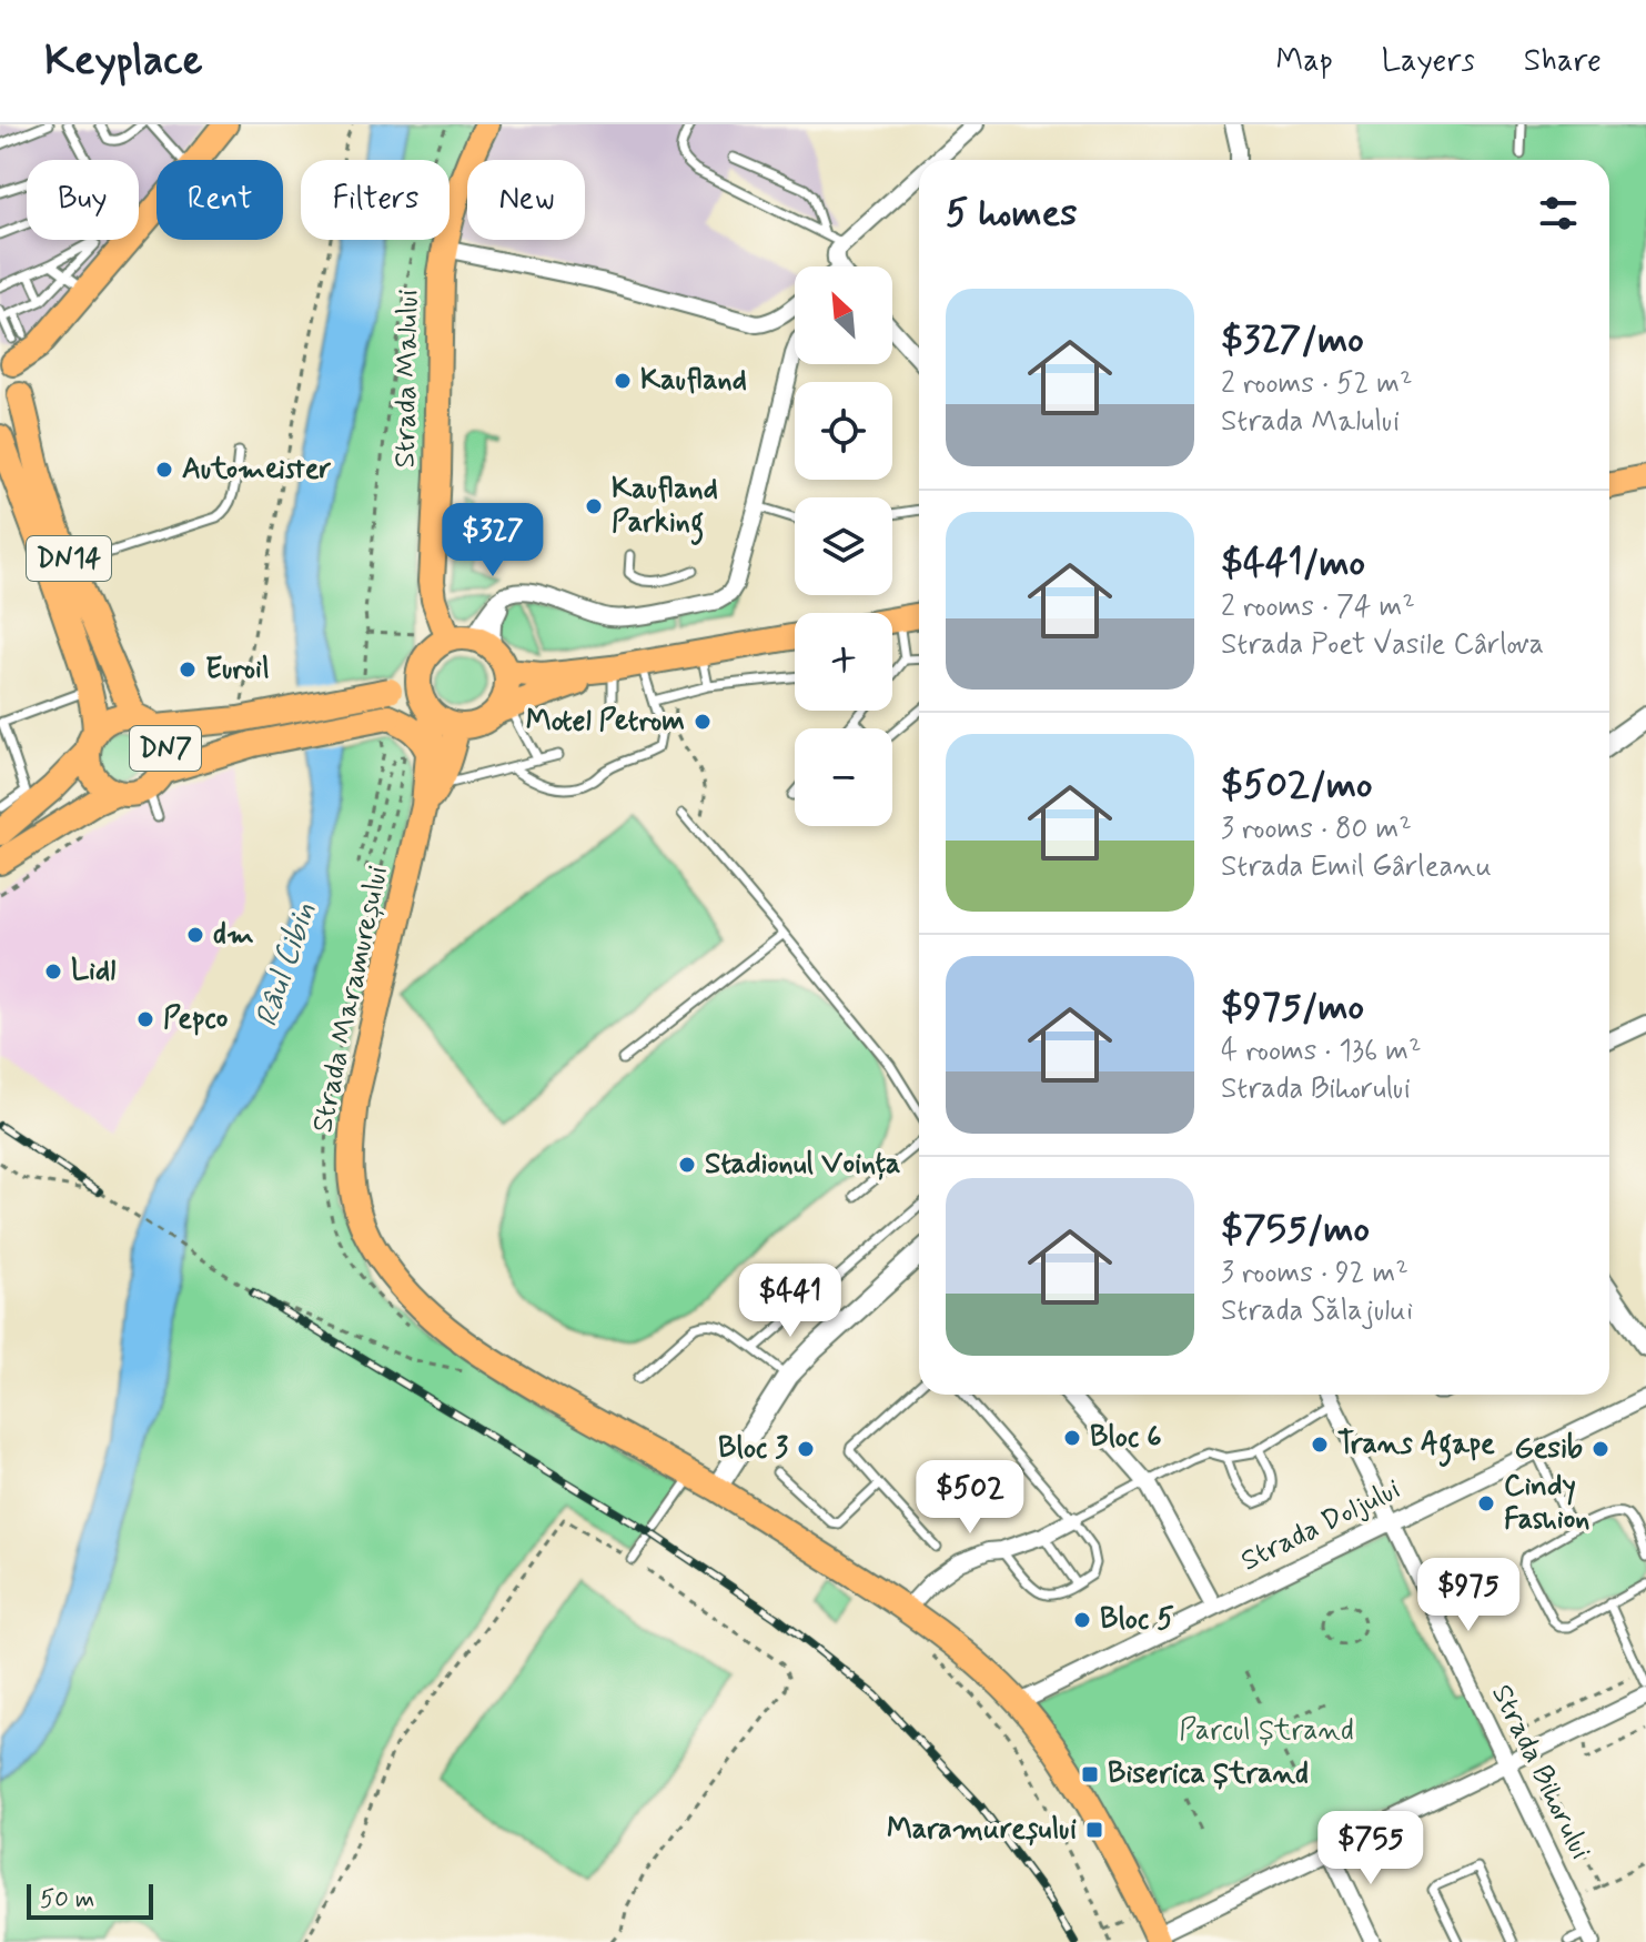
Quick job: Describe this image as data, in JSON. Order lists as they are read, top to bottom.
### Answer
{
  "streets": {
    "main road": [
      "Strada Malului",
      "DN14",
      "DN7",
      "Strada Maramureșului"
    ],
    "street": ["Strada Doljului", "Strada Bihorului"]
  },
  "crossings": [
    ["Strada Malului", "DN7"],
    ["Strada Malului", "Strada Maramureșului"],
    ["DN14", "DN7"],
    ["DN7", "Strada Maramureșului"],
    ["Strada Maramureșului", "Strada Doljului"],
    ["Strada Doljului", "Strada Bihorului"]
  ],
  "water": ["Râul Cibin"],
  "parks": ["Parcul Ștrand"],
  "places": {
    "other": [
      "Kaufland",
      "Automeister",
      "Kaufland Parking",
      "Euroil",
      "Motel Petrom",
      "dm",
      "Lidl",
      "Pepco",
      "Stadionul Voința",
      "Bloc 6",
      "Trans Agape",
      "Bloc 3",
      "Gesib",
      "Cindy Fashion",
      "Bloc 5"
    ],
    "transit": ["Biserica Ștrand", "Maramureșului"]
  },
  "scale_bar": "50 m",
  "north": "top left",
  "page": {
    "header": "Keyplace",
    "nav": ["Map", "Layers", "Share"],
    "chip": [
      "Buy",
      "Rent",
      "Filters",
      "New"
    ],
    "heading": "5 homes",
    "map_buttons": ["+", "−"],
    "list": [
      {
        "name": "$327/mo",
        "note": "2 rooms · 52 m² · Strada Malului"
      },
      {
        "name": "$441/mo",
        "note": "2 rooms · 74 m² · Strada Poet Vasile Cârlova"
      },
      {
        "name": "$502/mo",
        "note": "3 rooms · 80 m² · Strada Emil Gârleanu"
      },
      {
        "name": "$975/mo",
        "note": "4 rooms · 136 m² · Strada Bihorului"
      },
      {
        "name": "$755/mo",
        "note": "3 rooms · 92 m² · Strada Sălajului"
      }
    ],
    "price": [
      "$327",
      "$441",
      "$502",
      "$975",
      "$755"
    ],
    "scale": "50 m"
  }
}
